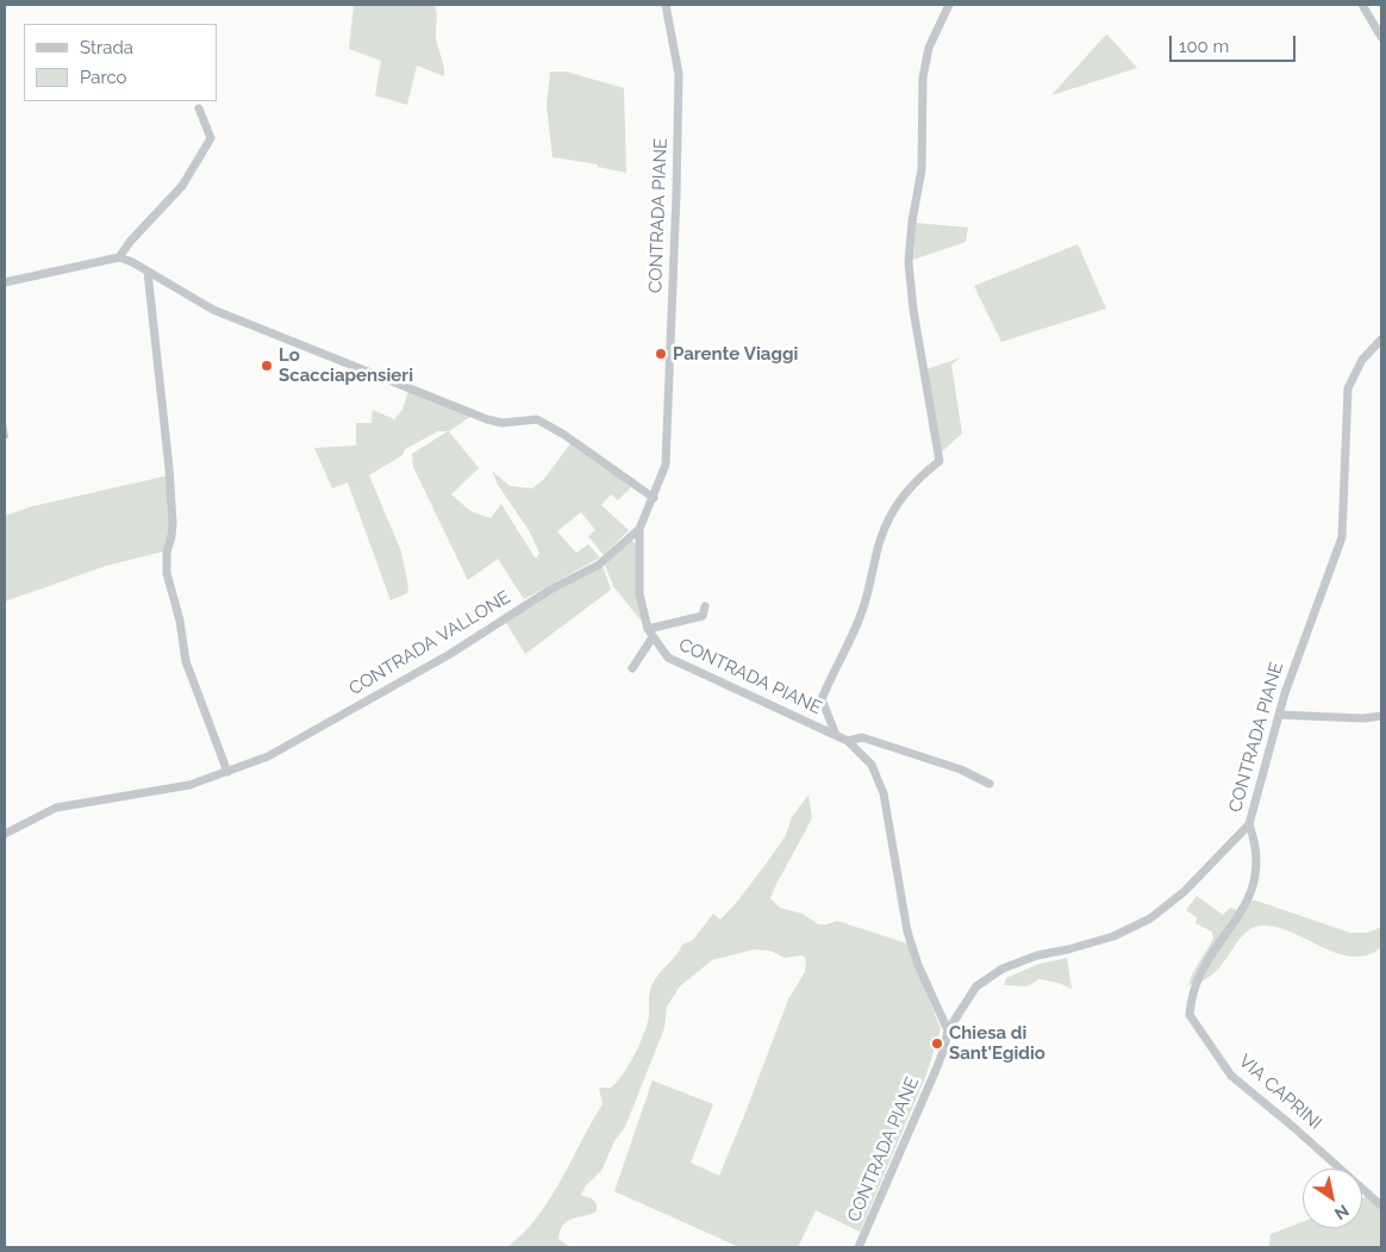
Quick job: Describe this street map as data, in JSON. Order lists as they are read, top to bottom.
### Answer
{
  "streets": {
    "street": ["CONTRADA PIANE", "CONTRADA VALLONE", "VIA CAPRINI"]
  },
  "crossings": [
    ["CONTRADA PIANE", "CONTRADA VALLONE"],
    ["CONTRADA PIANE", "VIA CAPRINI"]
  ],
  "places": ["Parente Viaggi", "Lo Scacciapensieri", "Chiesa di Sant'Egidio"],
  "legend": ["Strada", "Parco"],
  "scale_bar": "100 m",
  "north": "bottom right"
}
